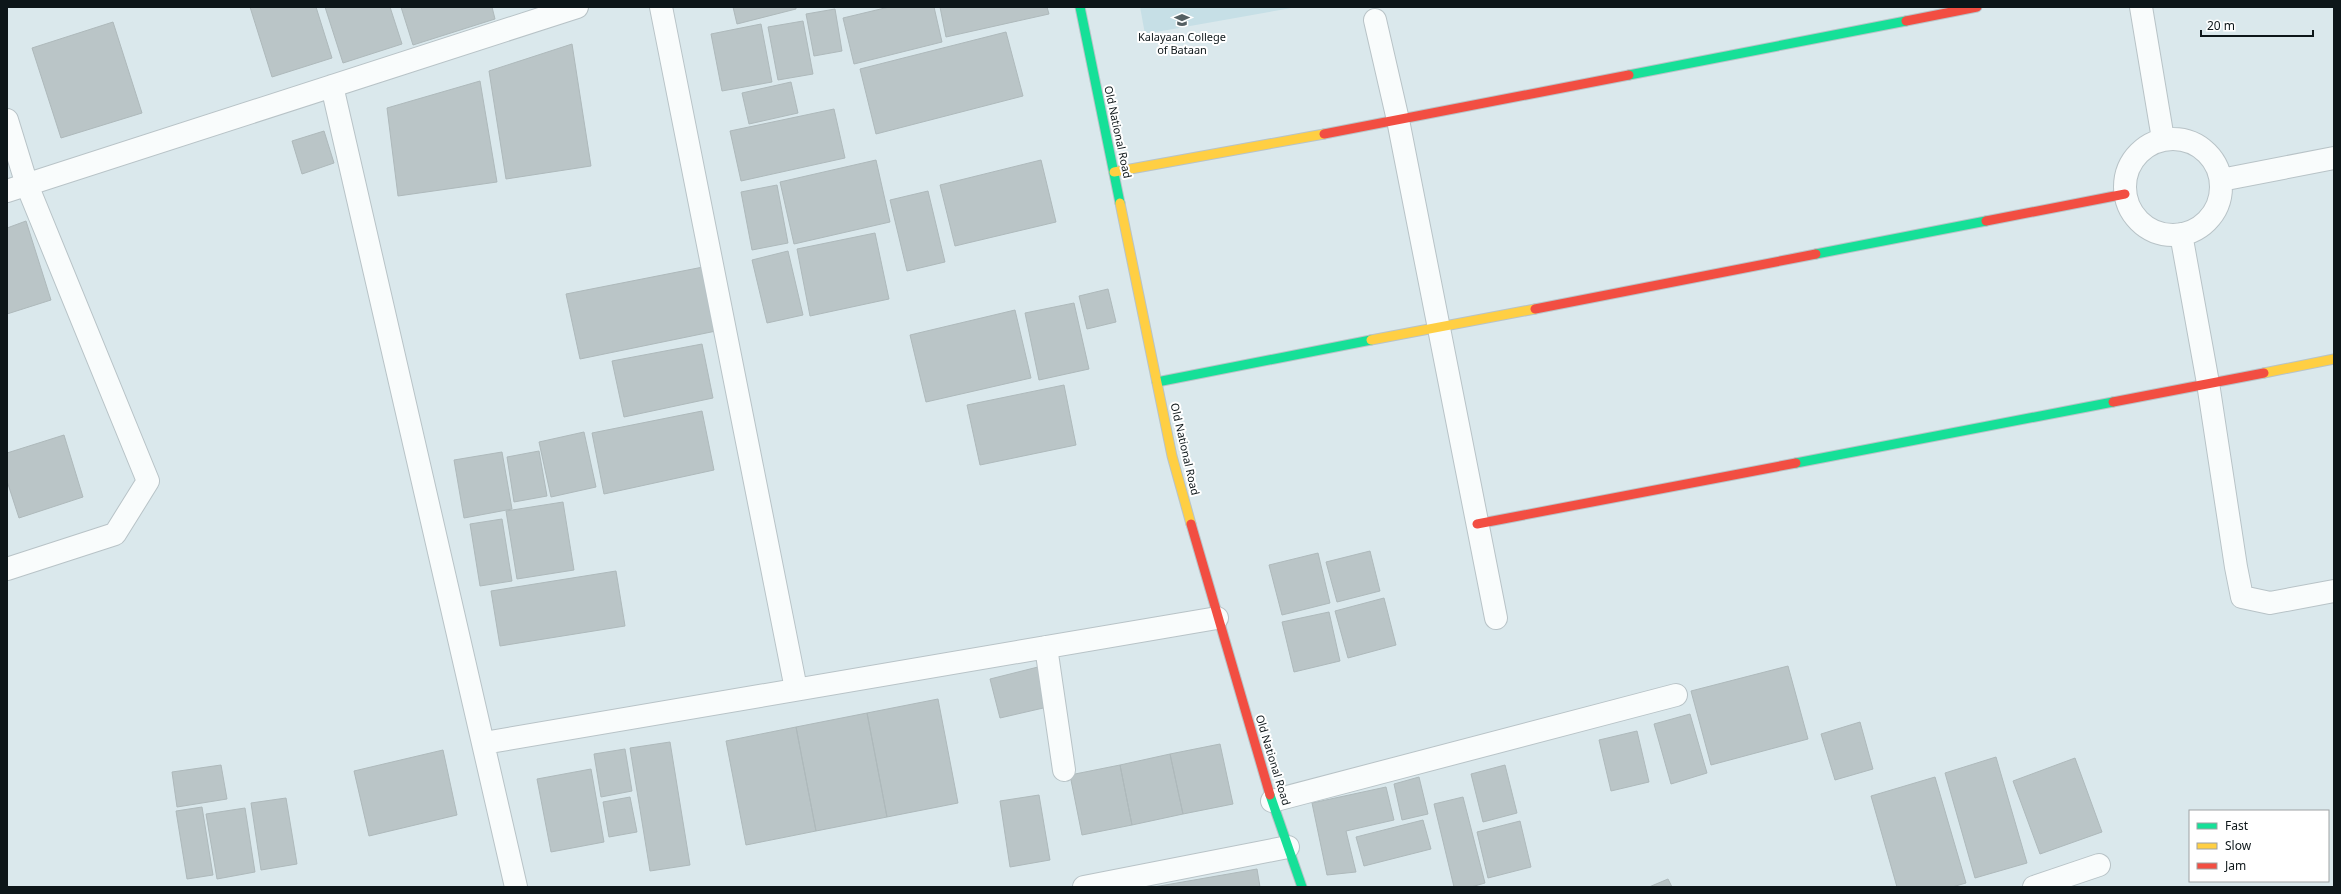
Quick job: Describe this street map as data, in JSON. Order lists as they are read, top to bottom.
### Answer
{
  "streets": {
    "street": ["Old National Road"]
  },
  "places": {
    "school or university": ["Kalayaan College of Bataan"]
  },
  "legend": ["Fast", "Slow", "Jam"],
  "scale_bar": "20 m"
}
